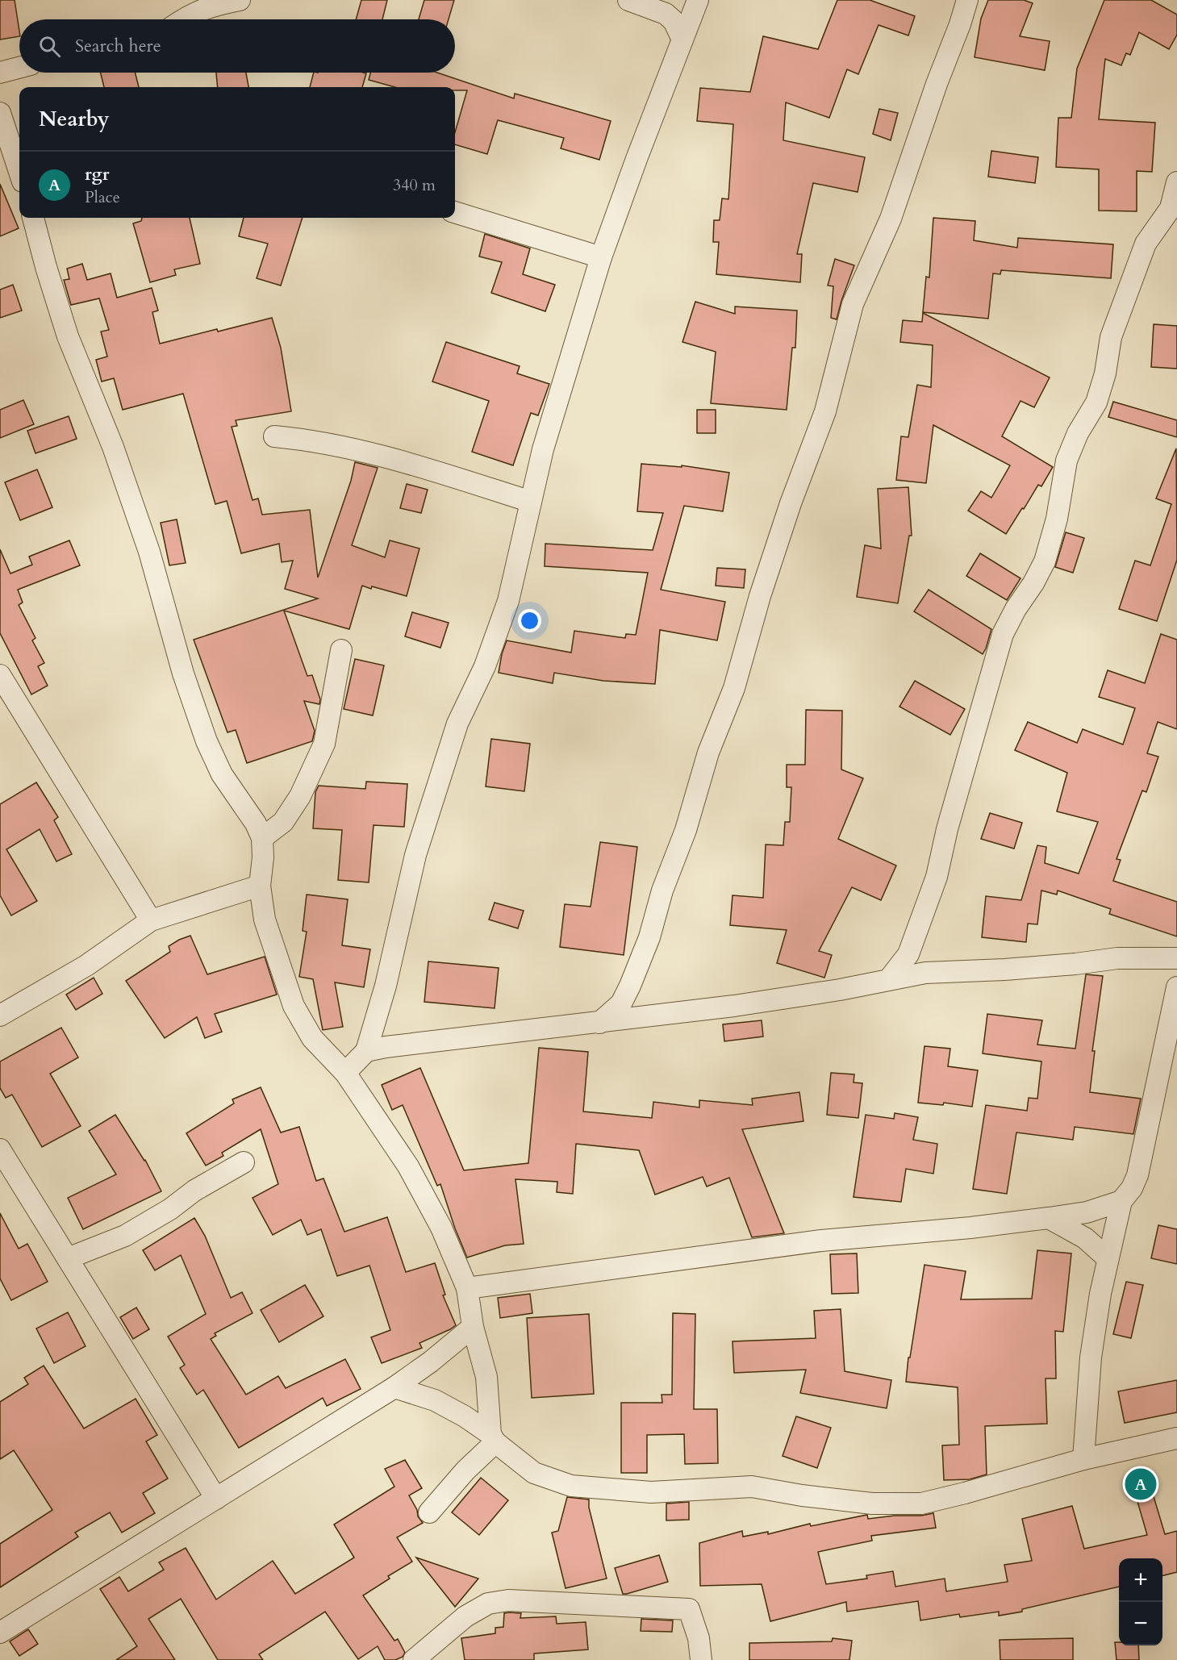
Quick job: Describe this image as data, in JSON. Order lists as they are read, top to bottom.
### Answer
{
  "page": {
    "search": "Search here",
    "heading": "Nearby",
    "list": [
      {
        "mark": "A",
        "name": "rgr",
        "note": "Place",
        "value": "340 m"
      }
    ],
    "pins": "A",
    "map_buttons": ["+", "−"]
  }
}
